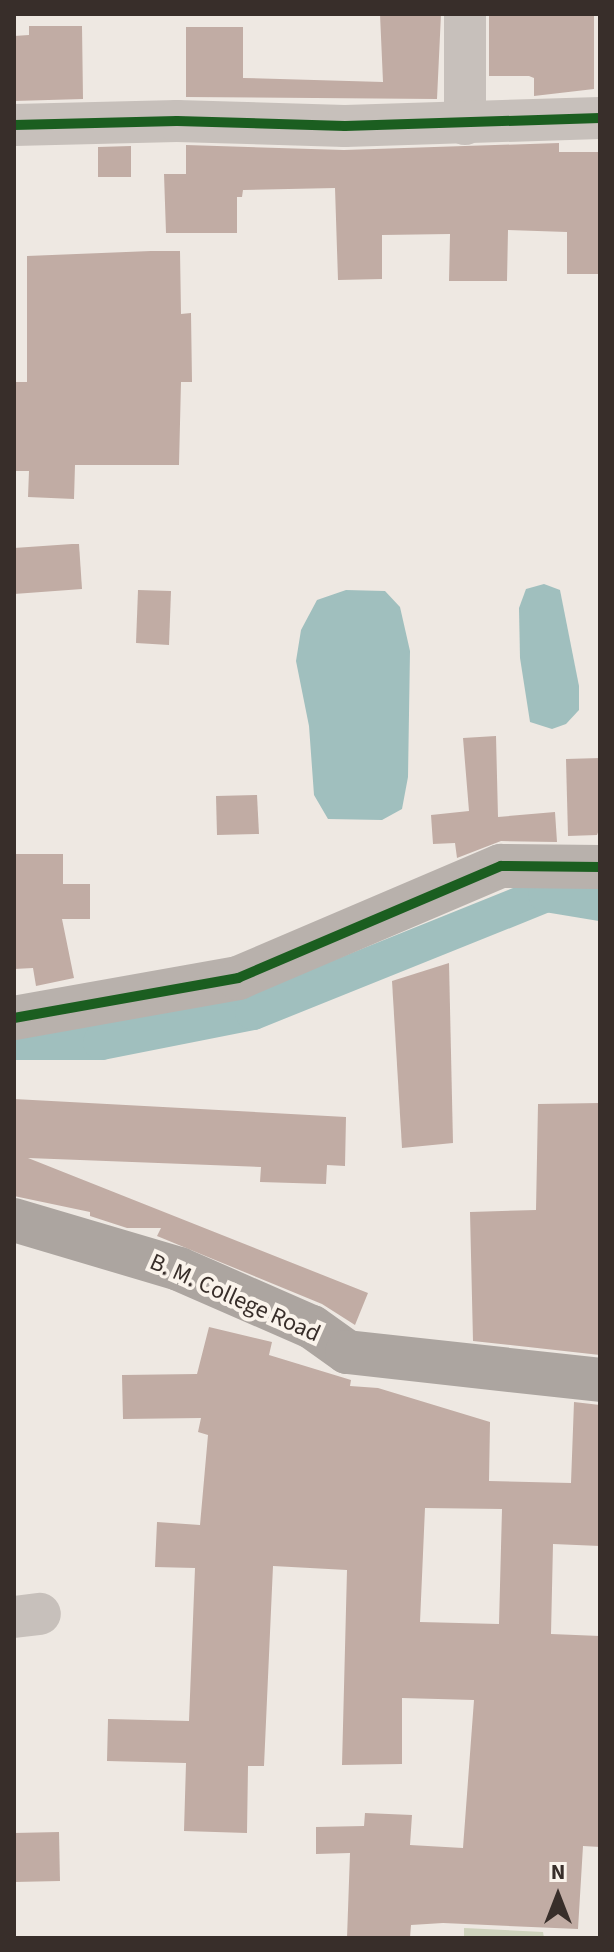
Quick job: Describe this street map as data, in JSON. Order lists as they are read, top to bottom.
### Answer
{
  "streets": {
    "main road": ["B. M. College Road"]
  },
  "north": "top"
}
